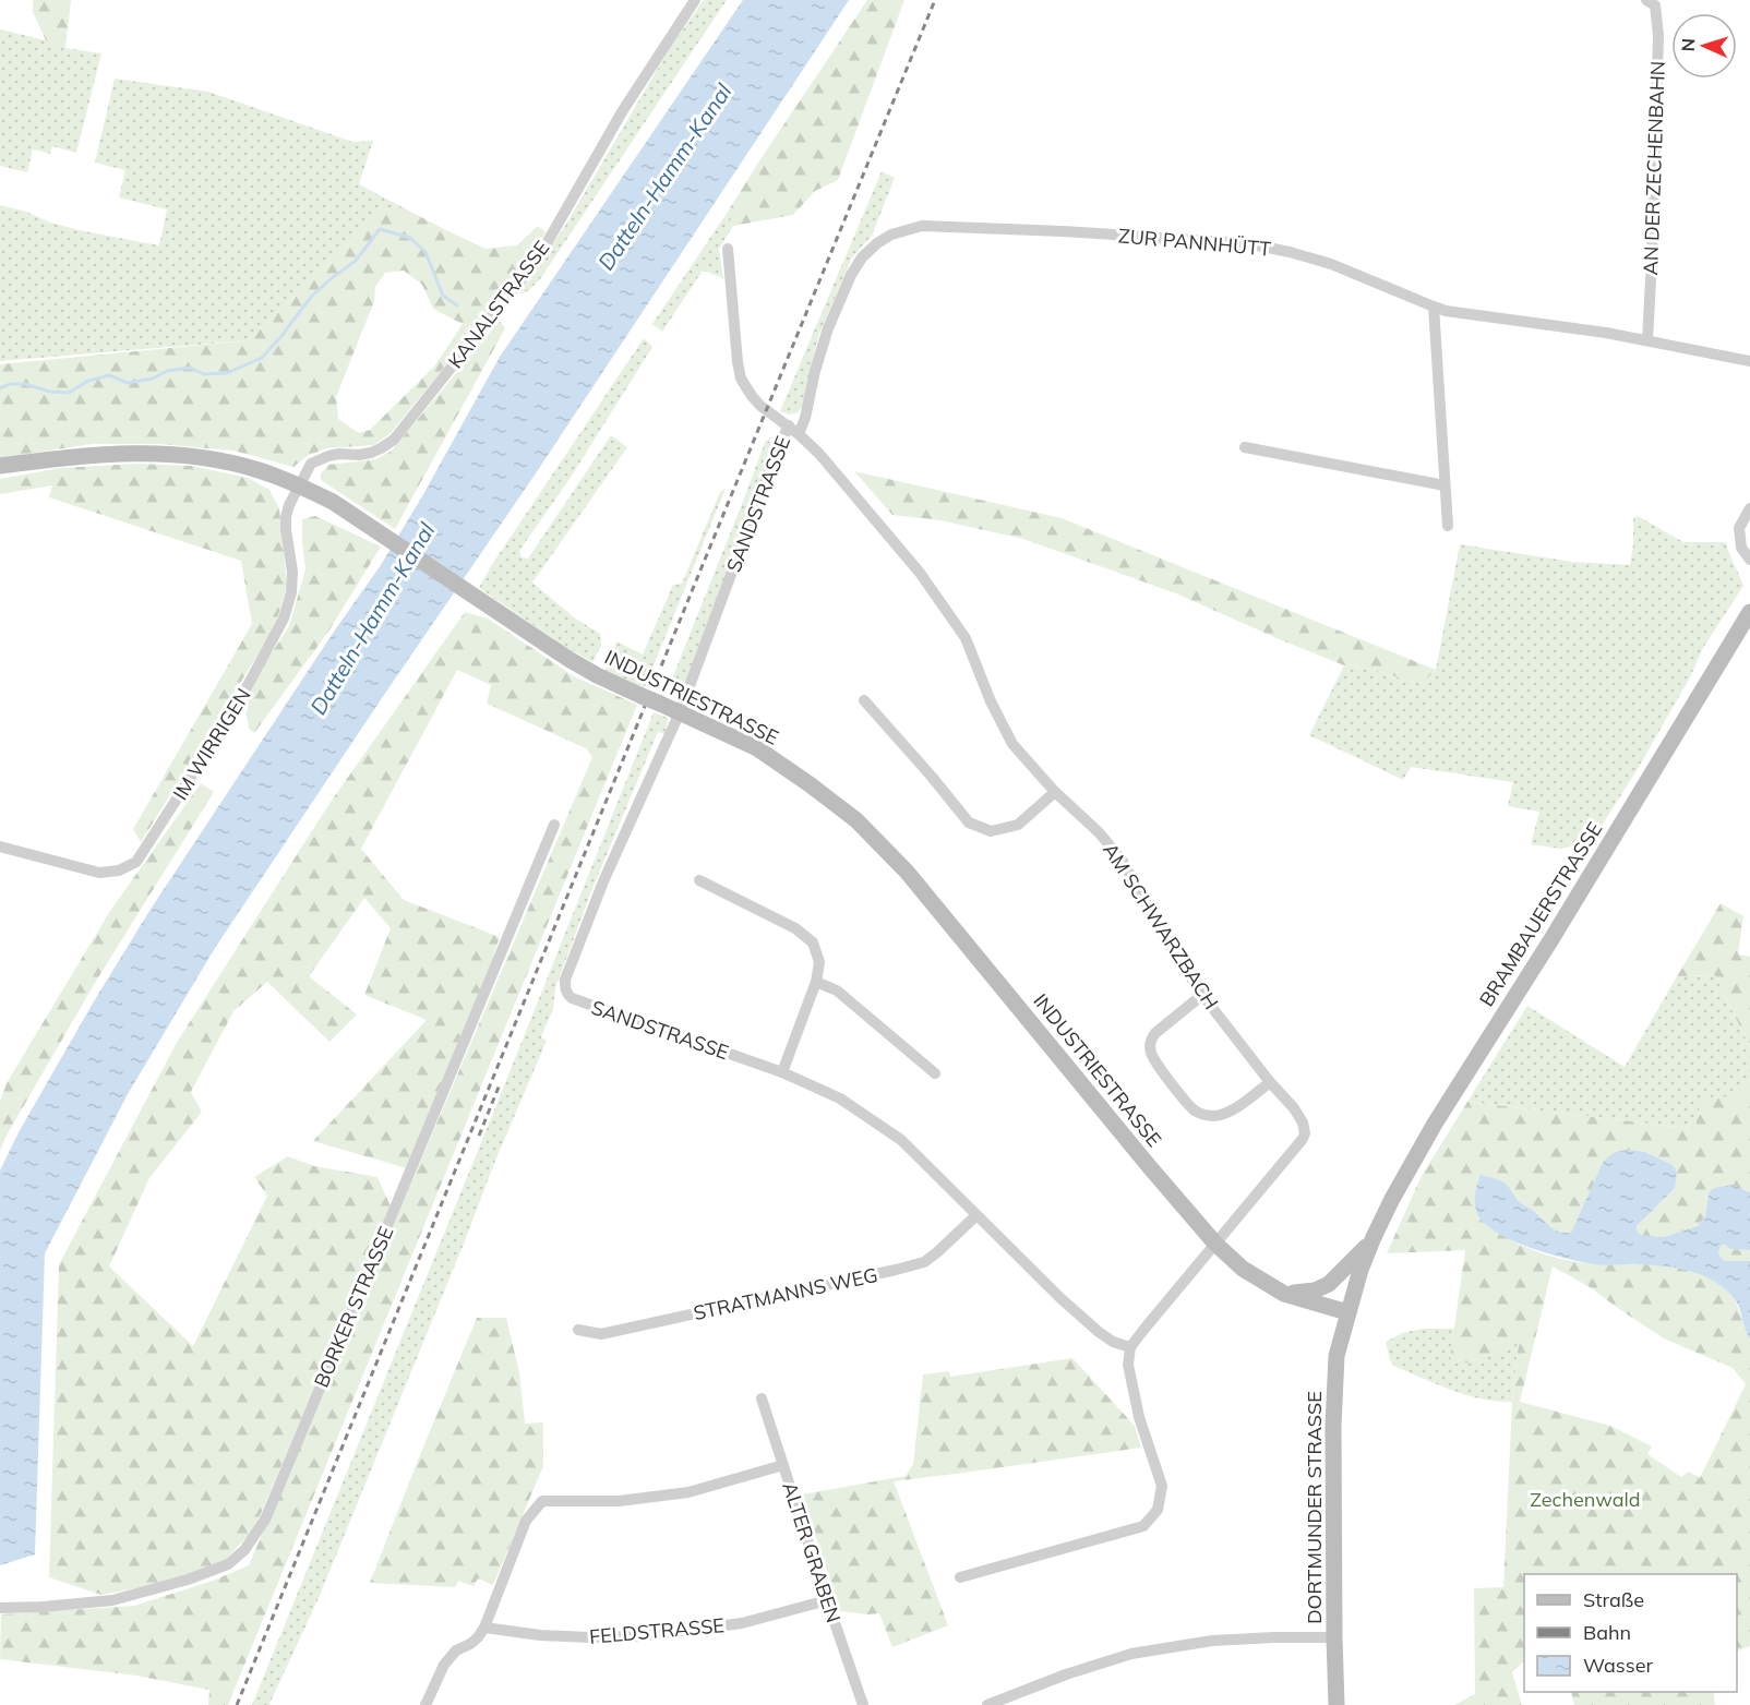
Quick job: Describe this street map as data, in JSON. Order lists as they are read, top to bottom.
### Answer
{
  "streets": {
    "main road": ["INDUSTRIESTRASSE", "BRAMBAUERSTRASSE", "DORTMUNDER STRASSE"],
    "street": [
      "AN DER ZECHENBAHN",
      "ZUR PANNHÜTT",
      "KANALSTRASSE",
      "SANDSTRASSE",
      "IM WIRRIGEN",
      "AM SCHWARZBACH",
      "STRATMANNS WEG",
      "BORKER STRASSE",
      "ALTER GRABEN",
      "FELDSTRASSE"
    ]
  },
  "crossings": [
    ["AN DER ZECHENBAHN", "ZUR PANNHÜTT"],
    ["ZUR PANNHÜTT", "AM SCHWARZBACH"],
    ["KANALSTRASSE", "INDUSTRIESTRASSE"],
    ["KANALSTRASSE", "IM WIRRIGEN"],
    ["SANDSTRASSE", "INDUSTRIESTRASSE"],
    ["SANDSTRASSE", "AM SCHWARZBACH"],
    ["SANDSTRASSE", "STRATMANNS WEG"],
    ["INDUSTRIESTRASSE", "IM WIRRIGEN"],
    ["INDUSTRIESTRASSE", "BRAMBAUERSTRASSE"],
    ["INDUSTRIESTRASSE", "AM SCHWARZBACH"],
    ["INDUSTRIESTRASSE", "DORTMUNDER STRASSE"],
    ["BRAMBAUERSTRASSE", "DORTMUNDER STRASSE"],
    ["ALTER GRABEN", "FELDSTRASSE"]
  ],
  "water": ["Datteln-Hamm-Kanal"],
  "parks": ["Zechenwald"],
  "legend": ["Straße", "Bahn", "Wasser"],
  "north": "left"
}
